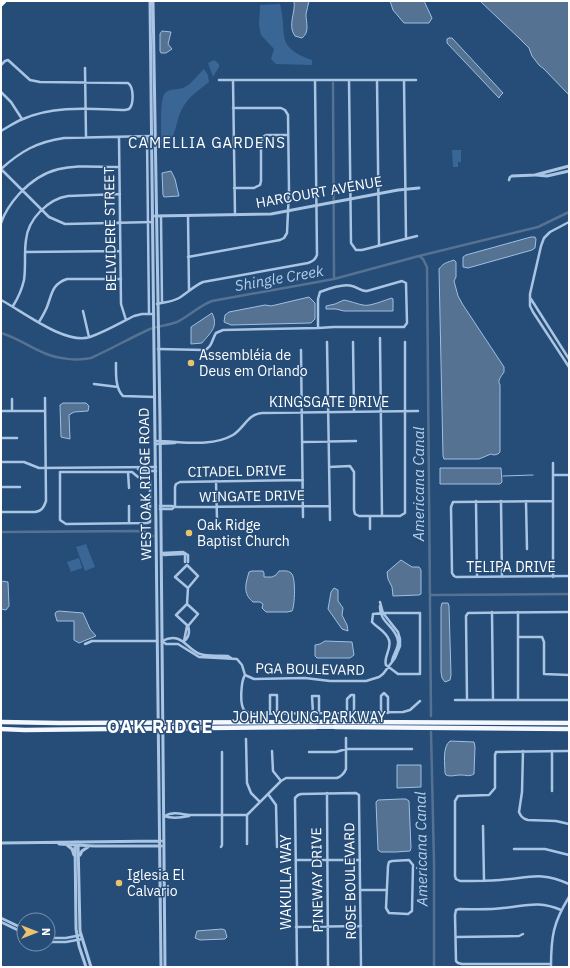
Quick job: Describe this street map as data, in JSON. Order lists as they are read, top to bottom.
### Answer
{
  "streets": {
    "highway": ["JOHN YOUNG PARKWAY"],
    "street": [
      "HARCOURT AVENUE",
      "BELVIDERE STREET",
      "KINGSGATE DRIVE",
      "CITADEL DRIVE",
      "WEST OAK RIDGE ROAD",
      "WINGATE DRIVE",
      "TELIPA DRIVE",
      "PGA BOULEVARD",
      "PINEWAY DRIVE",
      "ROSE BOULEVARD",
      "WAKULLA WAY"
    ]
  },
  "crossings": [
    ["HARCOURT AVENUE", "WEST OAK RIDGE ROAD"],
    ["KINGSGATE DRIVE", "WEST OAK RIDGE ROAD"],
    ["CITADEL DRIVE", "WINGATE DRIVE"],
    ["WEST OAK RIDGE ROAD", "WINGATE DRIVE"],
    ["WEST OAK RIDGE ROAD", "JOHN YOUNG PARKWAY"],
    ["PINEWAY DRIVE", "ROSE BOULEVARD"],
    ["PINEWAY DRIVE", "WAKULLA WAY"],
    ["ROSE BOULEVARD", "WAKULLA WAY"]
  ],
  "districts": ["CAMELLIA GARDENS", "OAK RIDGE"],
  "water": ["Shingle Creek", "Americana Canal"],
  "places": ["Assembléia de Deus em Orlando", "Oak Ridge Baptist Church", "Iglesia El Calvario"],
  "north": "right"
}
